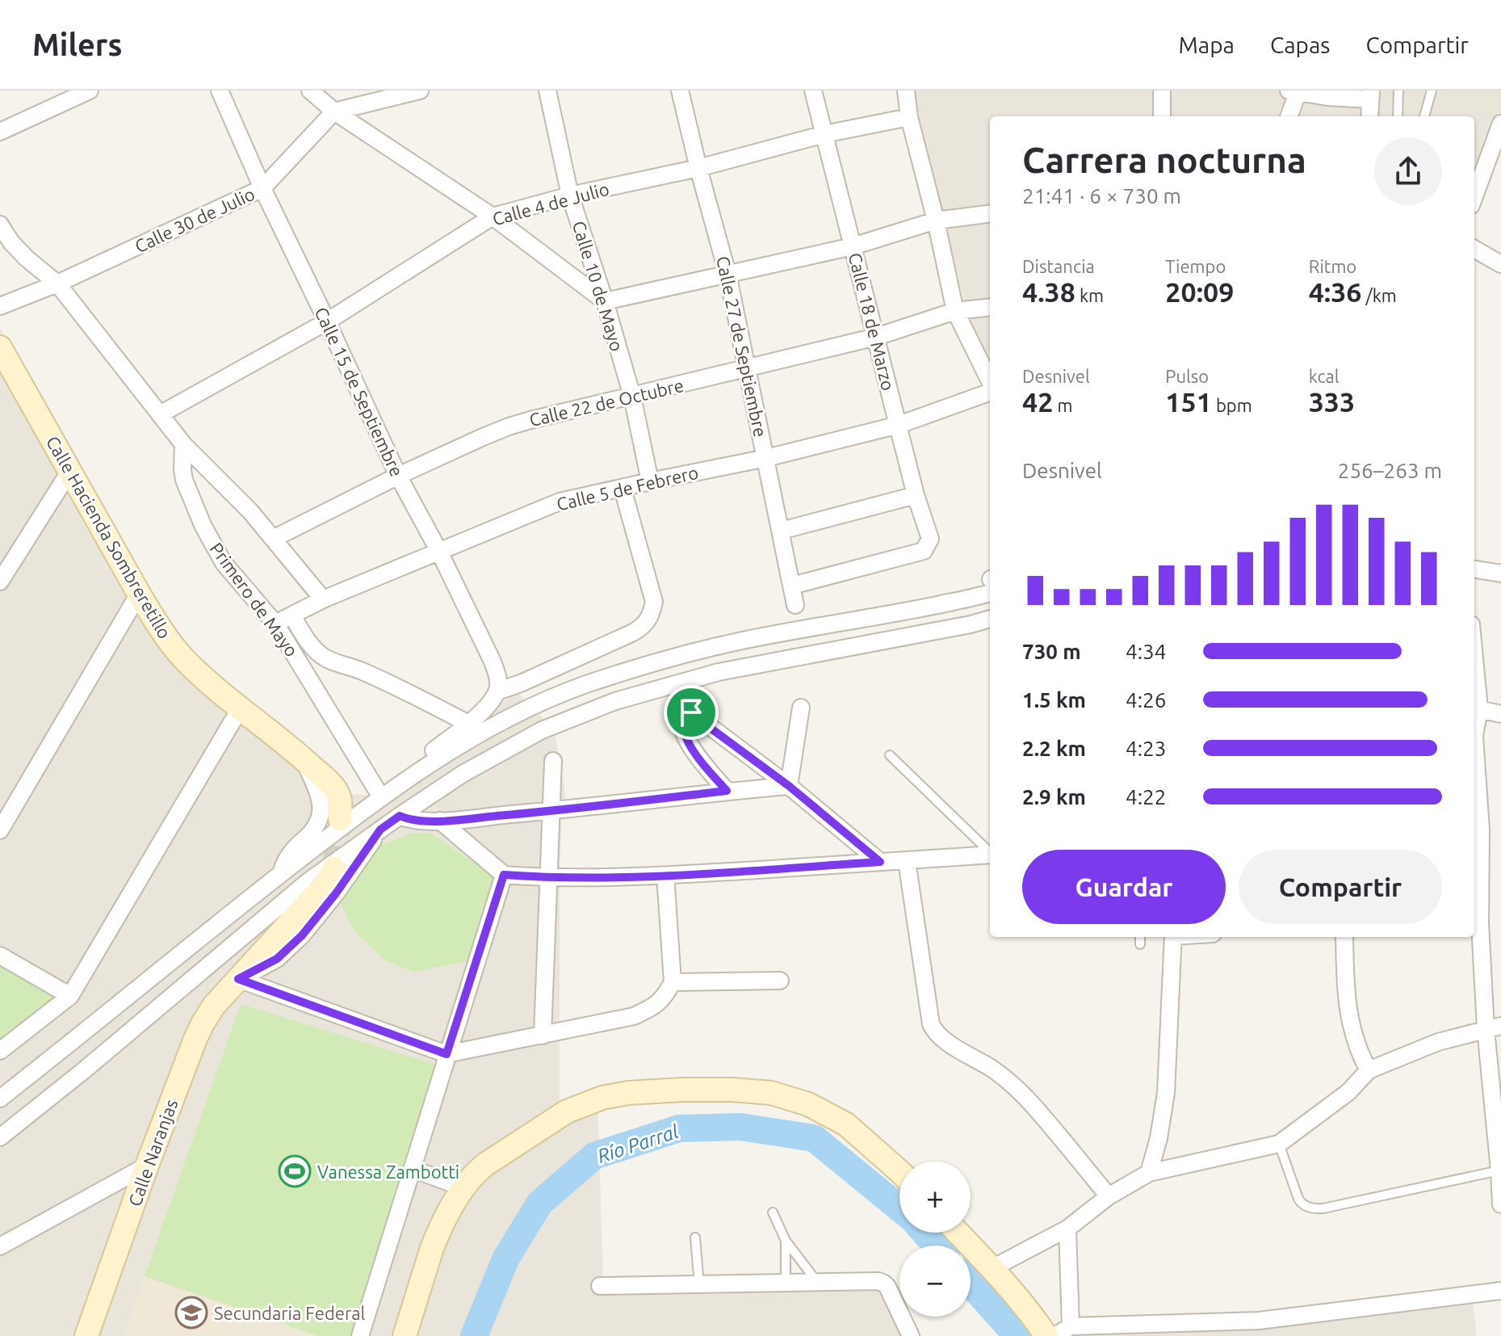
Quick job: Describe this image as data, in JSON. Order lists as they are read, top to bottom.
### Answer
{
  "streets": {
    "street": [
      "Calle 4 de Julio",
      "Calle 30 de Julio",
      "Calle 10 de Mayo",
      "Calle 18 de Marzo",
      "Calle 27 de Septiembre",
      "Calle 15 de Septiembre",
      "Calle 22 de Octubre",
      "Calle 5 de Febrero",
      "Calle Hacienda Sombreretillo",
      "Primero de Mayo",
      "Calle Naranjas"
    ]
  },
  "crossings": [
    ["Calle 4 de Julio", "Calle 10 de Mayo"],
    ["Calle 4 de Julio", "Calle 18 de Marzo"],
    ["Calle 4 de Julio", "Calle 27 de Septiembre"],
    ["Calle 4 de Julio", "Calle 15 de Septiembre"],
    ["Calle 30 de Julio", "Calle 15 de Septiembre"],
    ["Calle 10 de Mayo", "Calle 22 de Octubre"],
    ["Calle 10 de Mayo", "Calle 5 de Febrero"],
    ["Calle 18 de Marzo", "Calle 27 de Septiembre"],
    ["Calle 18 de Marzo", "Calle 22 de Octubre"],
    ["Calle 18 de Marzo", "Calle 5 de Febrero"],
    ["Calle 27 de Septiembre", "Calle 22 de Octubre"],
    ["Calle 27 de Septiembre", "Calle 5 de Febrero"],
    ["Calle 15 de Septiembre", "Calle 22 de Octubre"],
    ["Calle 15 de Septiembre", "Calle 5 de Febrero"],
    ["Calle 5 de Febrero", "Primero de Mayo"]
  ],
  "water": ["Río Parral"],
  "places": {
    "sports": ["Vanessa Zambotti"],
    "school or university": ["Secundaria Federal"]
  },
  "page": {
    "header": "Milers",
    "nav": ["Mapa", "Capas", "Compartir"],
    "heading": ["Carrera nocturna", "21:41 · 6 × 730 m"],
    "stats": [
      ["Distancia", "4.38 km"],
      ["Tiempo", "20:09"],
      ["Ritmo", "4:36 /km"],
      ["Desnivel", "42 m"],
      ["Pulso", "151 bpm"],
      ["kcal", "333"]
    ],
    "chart": ["Desnivel", "256–263 m"],
    "list": [
      {
        "name": "730 m",
        "note": "4:34"
      },
      {
        "name": "1.5 km",
        "note": "4:26"
      },
      {
        "name": "2.2 km",
        "note": "4:23"
      },
      {
        "name": "2.9 km",
        "note": "4:22"
      }
    ],
    "buttons": ["Guardar", "Compartir"],
    "map_buttons": ["+", "−"]
  }
}
